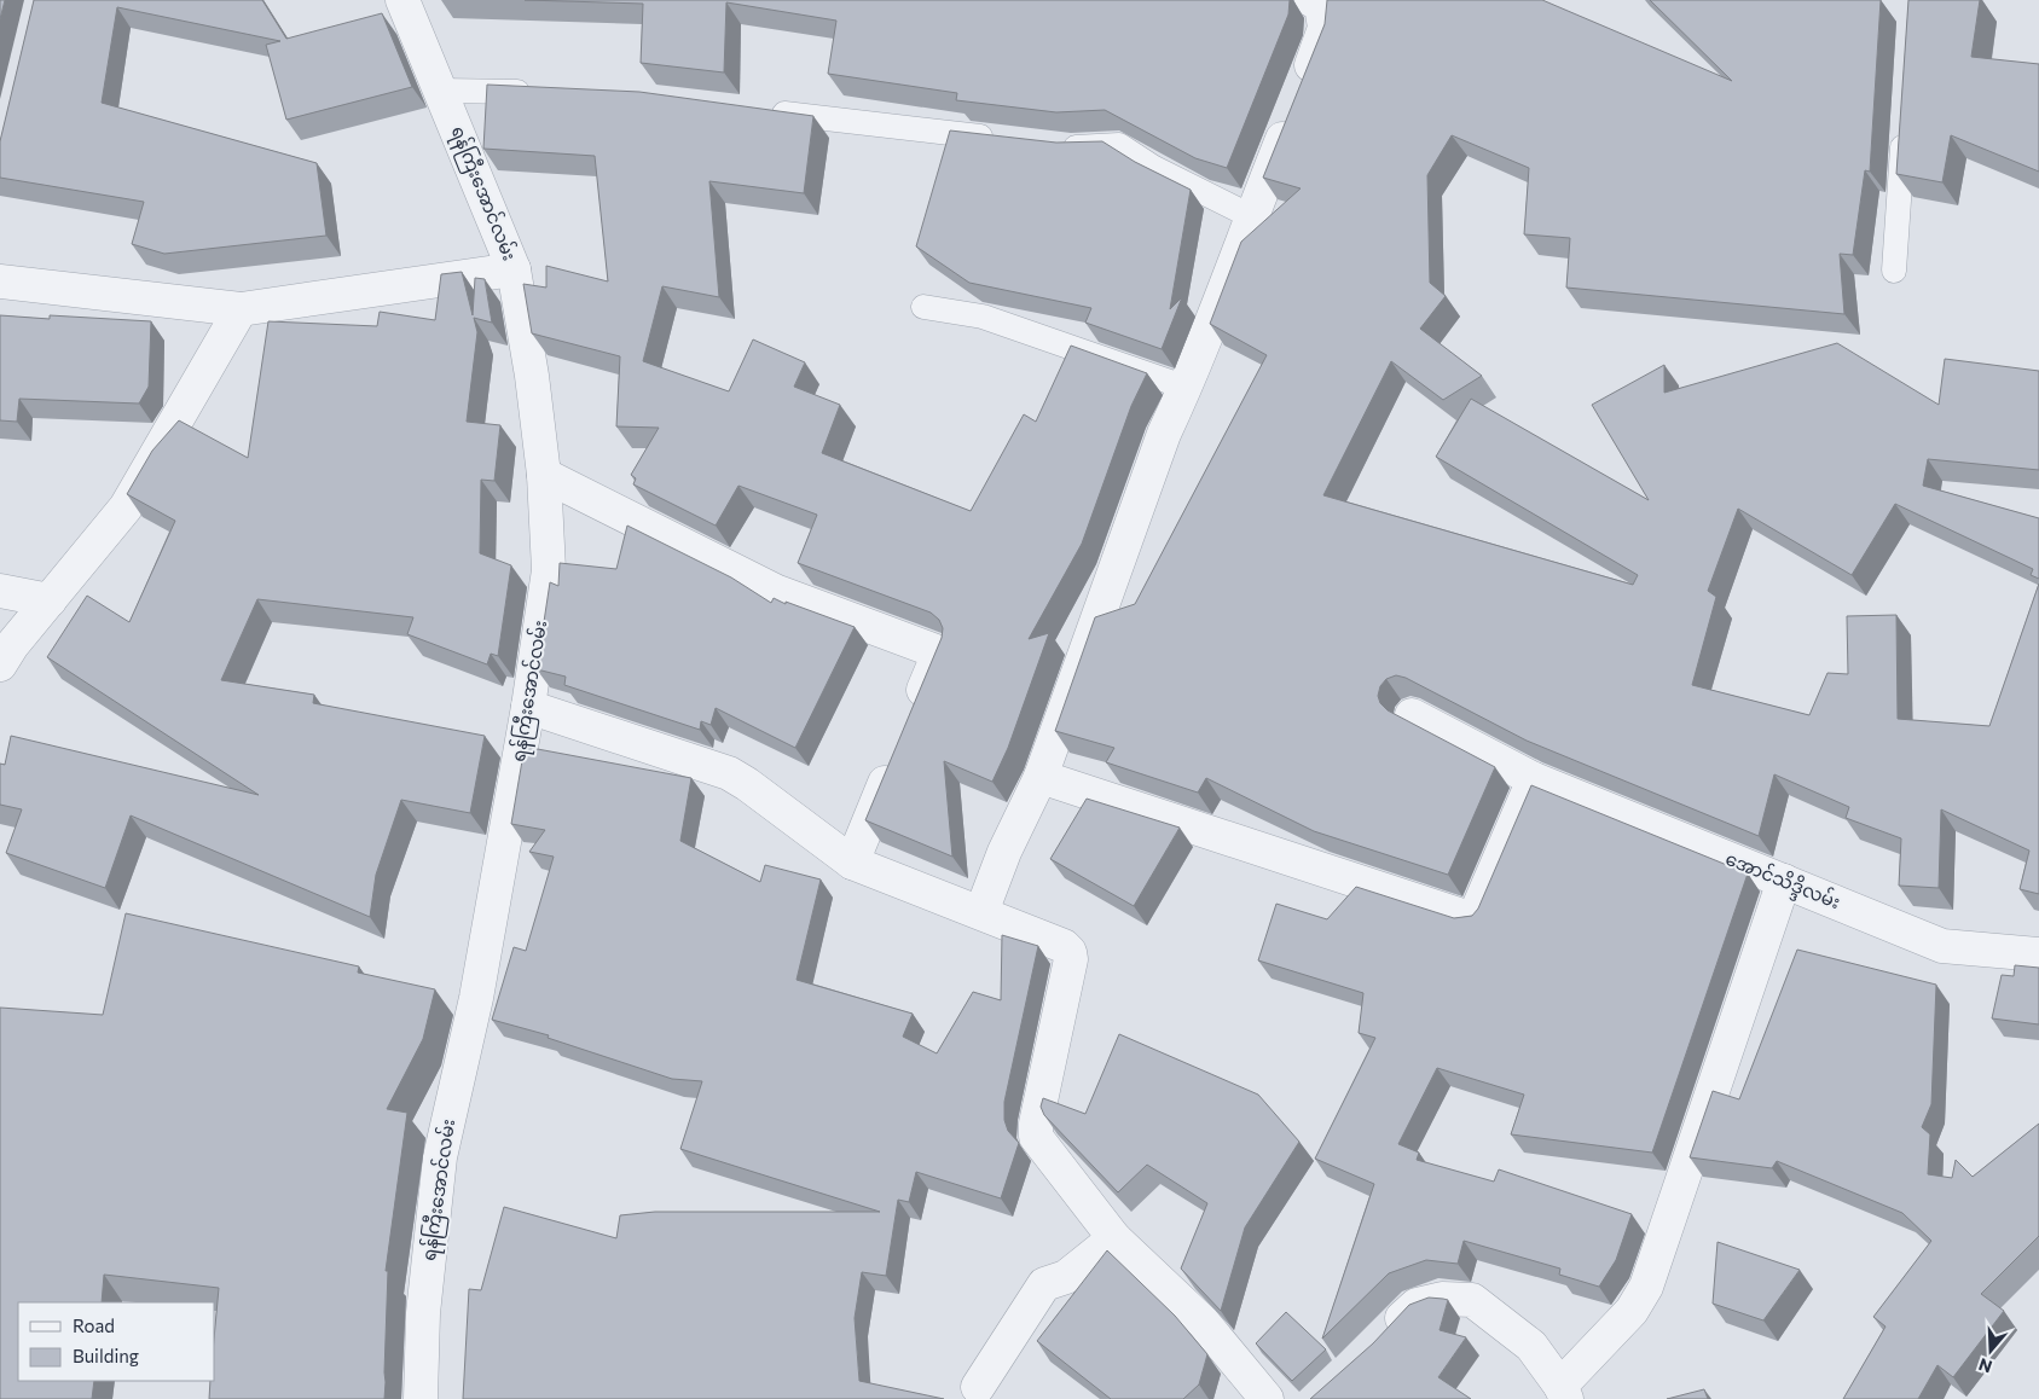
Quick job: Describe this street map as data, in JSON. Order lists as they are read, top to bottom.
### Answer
{
  "streets": {
    "street": ["ရန်ကြီးအောင်လမ်း", "အောင်သိဒ္ဒိလမ်း"]
  },
  "legend": ["Road", "Building"],
  "north": "bottom"
}
